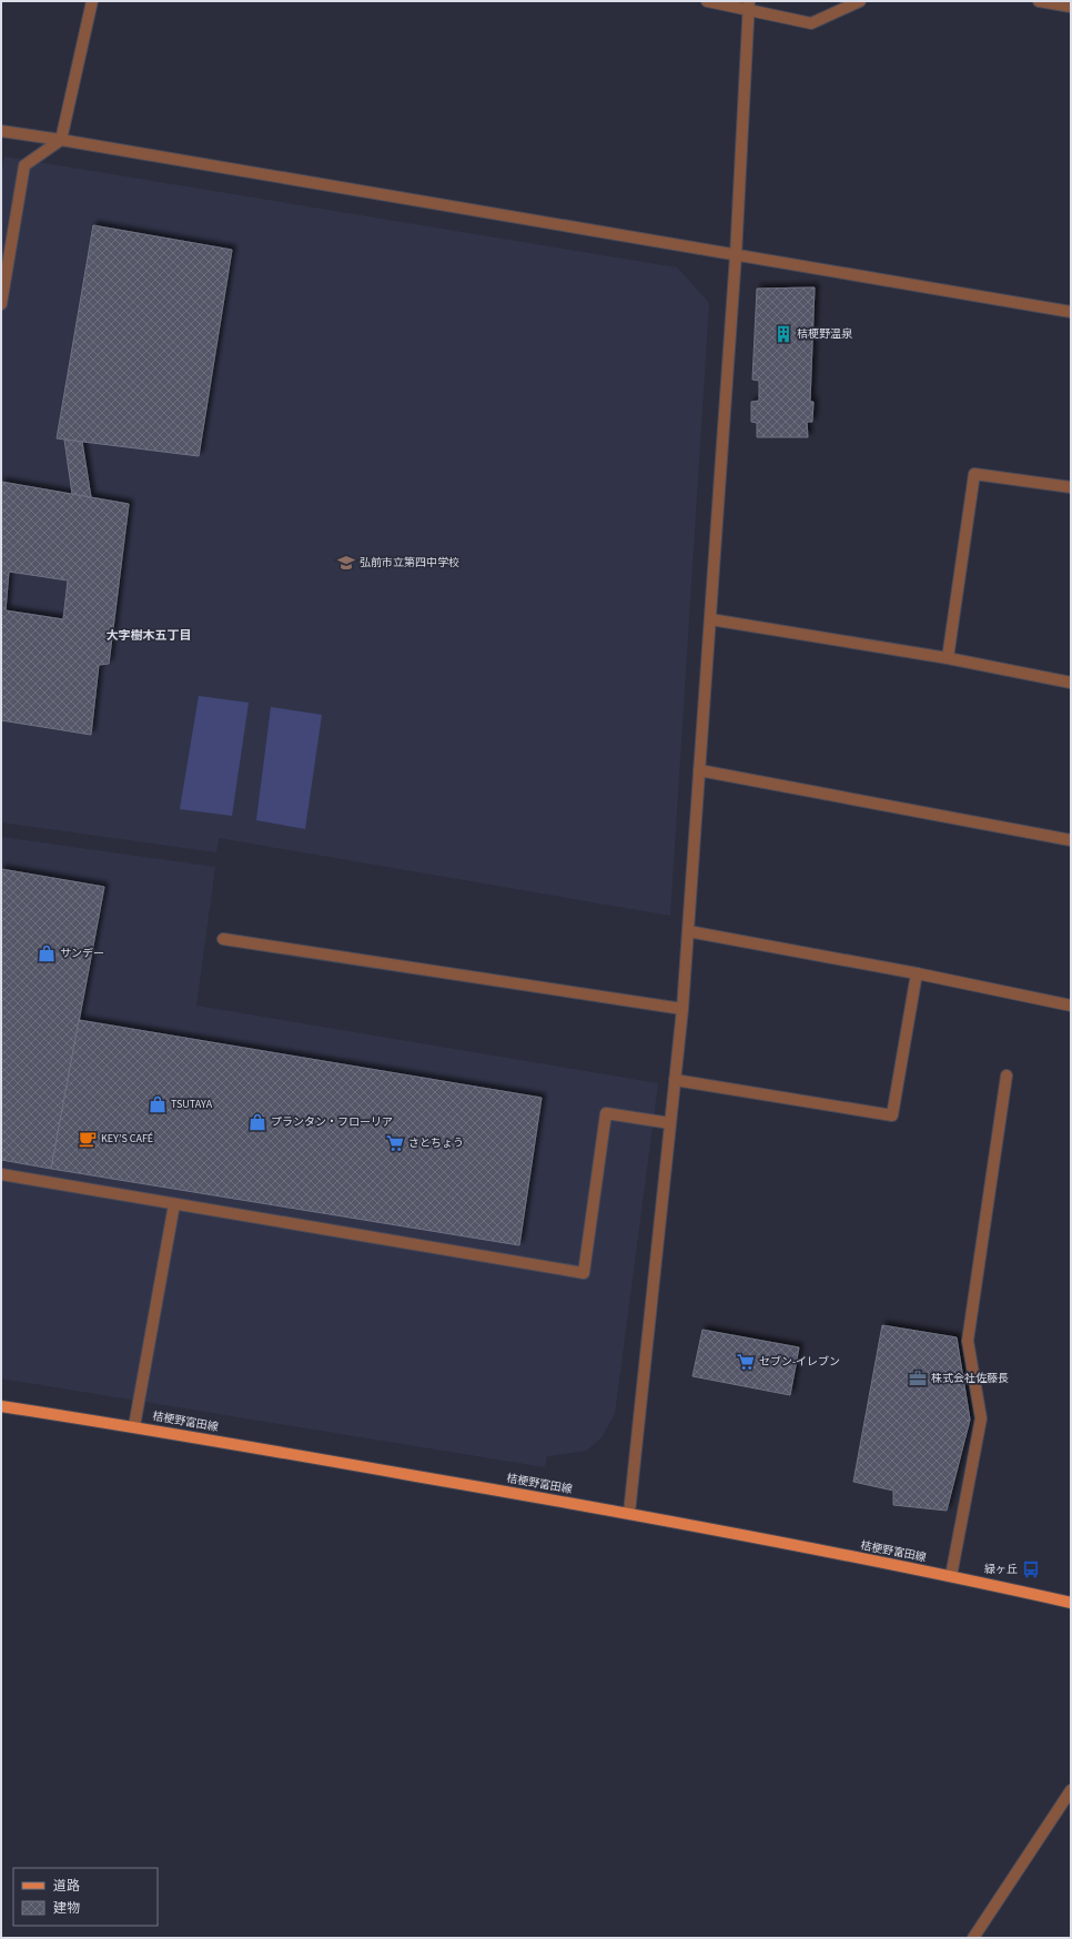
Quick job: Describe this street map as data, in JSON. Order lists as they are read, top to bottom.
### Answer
{
  "streets": {
    "main road": ["桔梗野富田線"]
  },
  "districts": ["大字樹木五丁目"],
  "places": {
    "building": ["桔梗野温泉"],
    "school or university": ["弘前市立第四中学校"],
    "shop": ["サンデー", "TSUTAYA", "プランタン・フローリア"],
    "cafe": ["KEY’S CAFÉ"],
    "supermarket": ["さとちょう", "セブン-イレブン"],
    "office": ["株式会社佐藤長"],
    "bus stop": ["緑ヶ丘"]
  },
  "legend": ["道路", "建物"]
}
